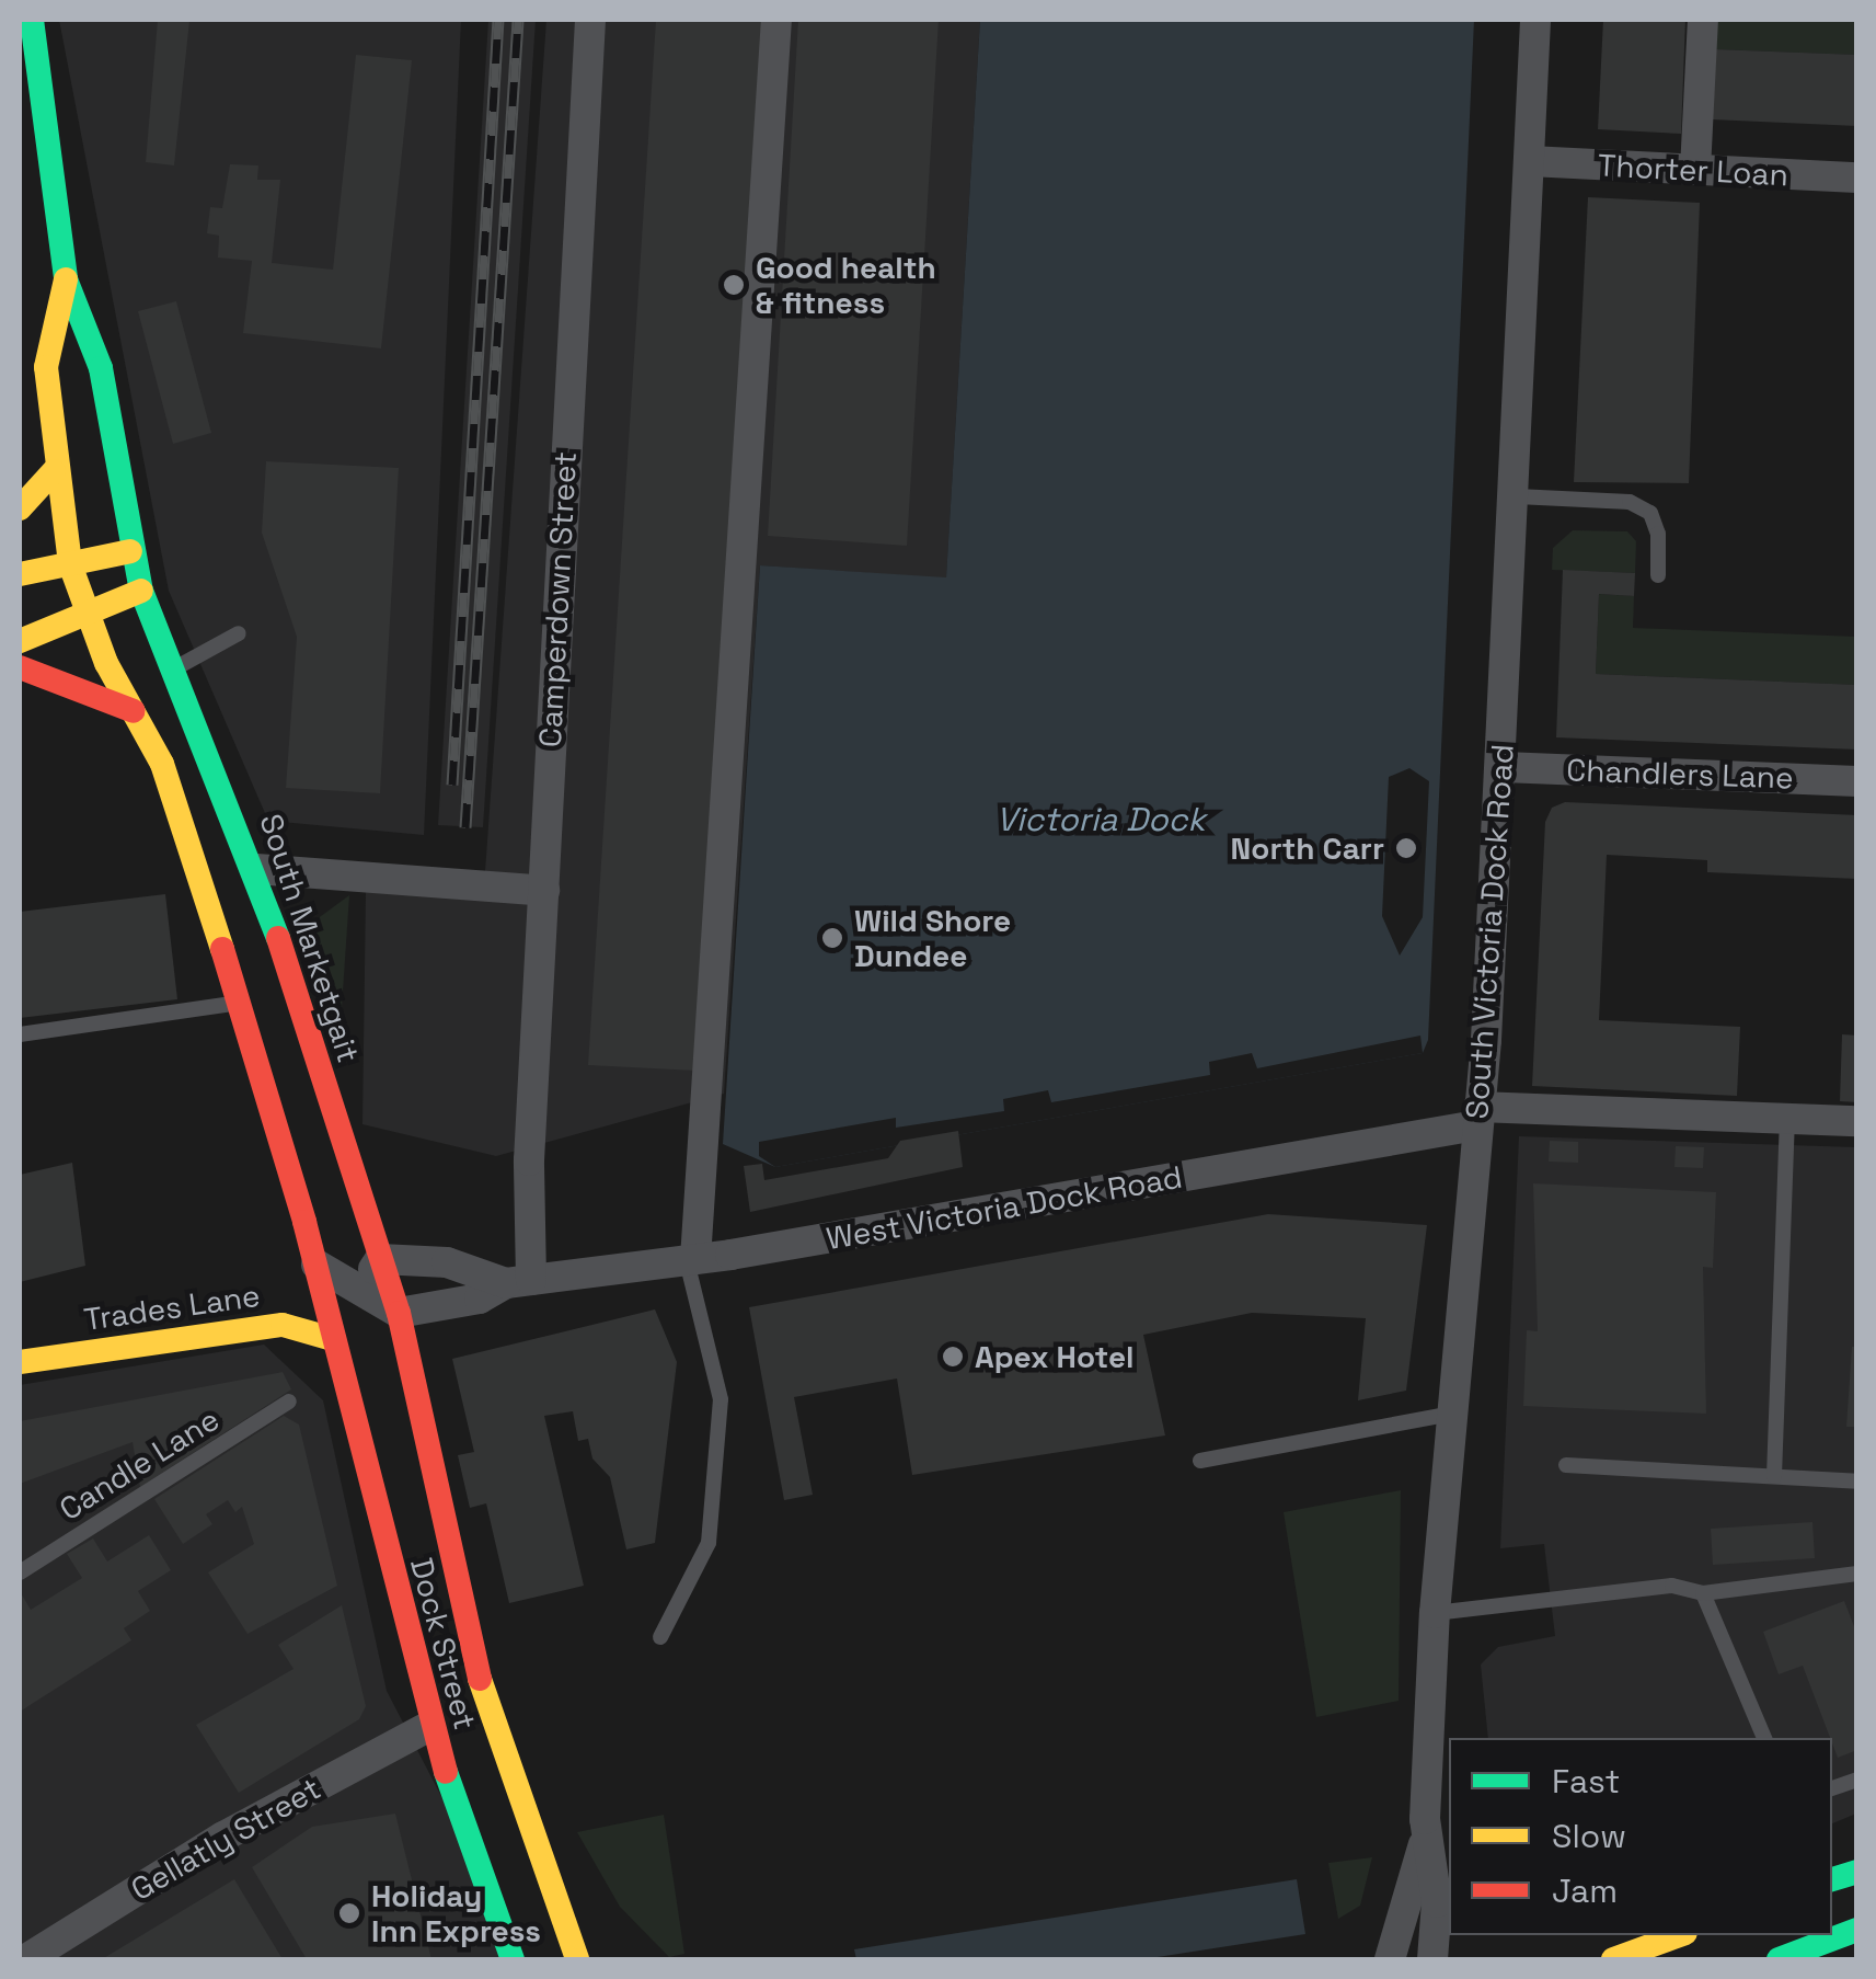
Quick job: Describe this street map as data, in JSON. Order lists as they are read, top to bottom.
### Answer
{
  "streets": {
    "main road": ["South Marketgait", "Trades Lane", "Dock Street"],
    "street": [
      "Thorter Loan",
      "Camperdown Street",
      "Chandlers Lane",
      "South Victoria Dock Road",
      "West Victoria Dock Road",
      "Gellatly Street"
    ],
    "lane": ["Candle Lane"]
  },
  "crossings": [
    ["Thorter Loan", "South Victoria Dock Road"],
    ["Chandlers Lane", "South Victoria Dock Road"],
    ["South Victoria Dock Road", "West Victoria Dock Road"],
    ["South Marketgait", "West Victoria Dock Road"],
    ["South Marketgait", "Dock Street"],
    ["West Victoria Dock Road", "Dock Street"],
    ["Trades Lane", "Dock Street"],
    ["Dock Street", "Gellatly Street"]
  ],
  "water": ["Victoria Dock"],
  "places": [
    "Good health & fitness",
    "North Carr",
    "Wild Shore Dundee",
    "Apex Hotel",
    "Holiday Inn Express"
  ],
  "legend": ["Fast", "Slow", "Jam"]
}
